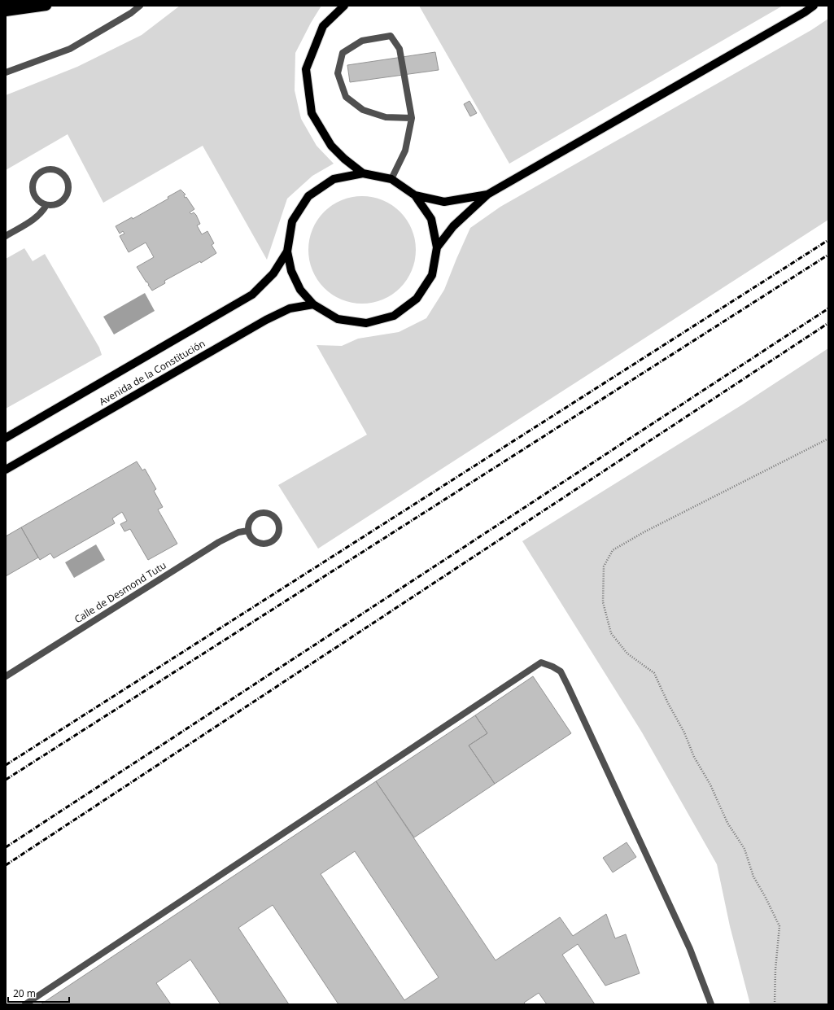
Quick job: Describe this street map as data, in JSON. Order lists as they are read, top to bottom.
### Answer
{
  "streets": {
    "main road": ["Avenida de la Constitución"],
    "street": ["Calle de Desmond Tutu"]
  },
  "scale_bar": "20 m"
}
